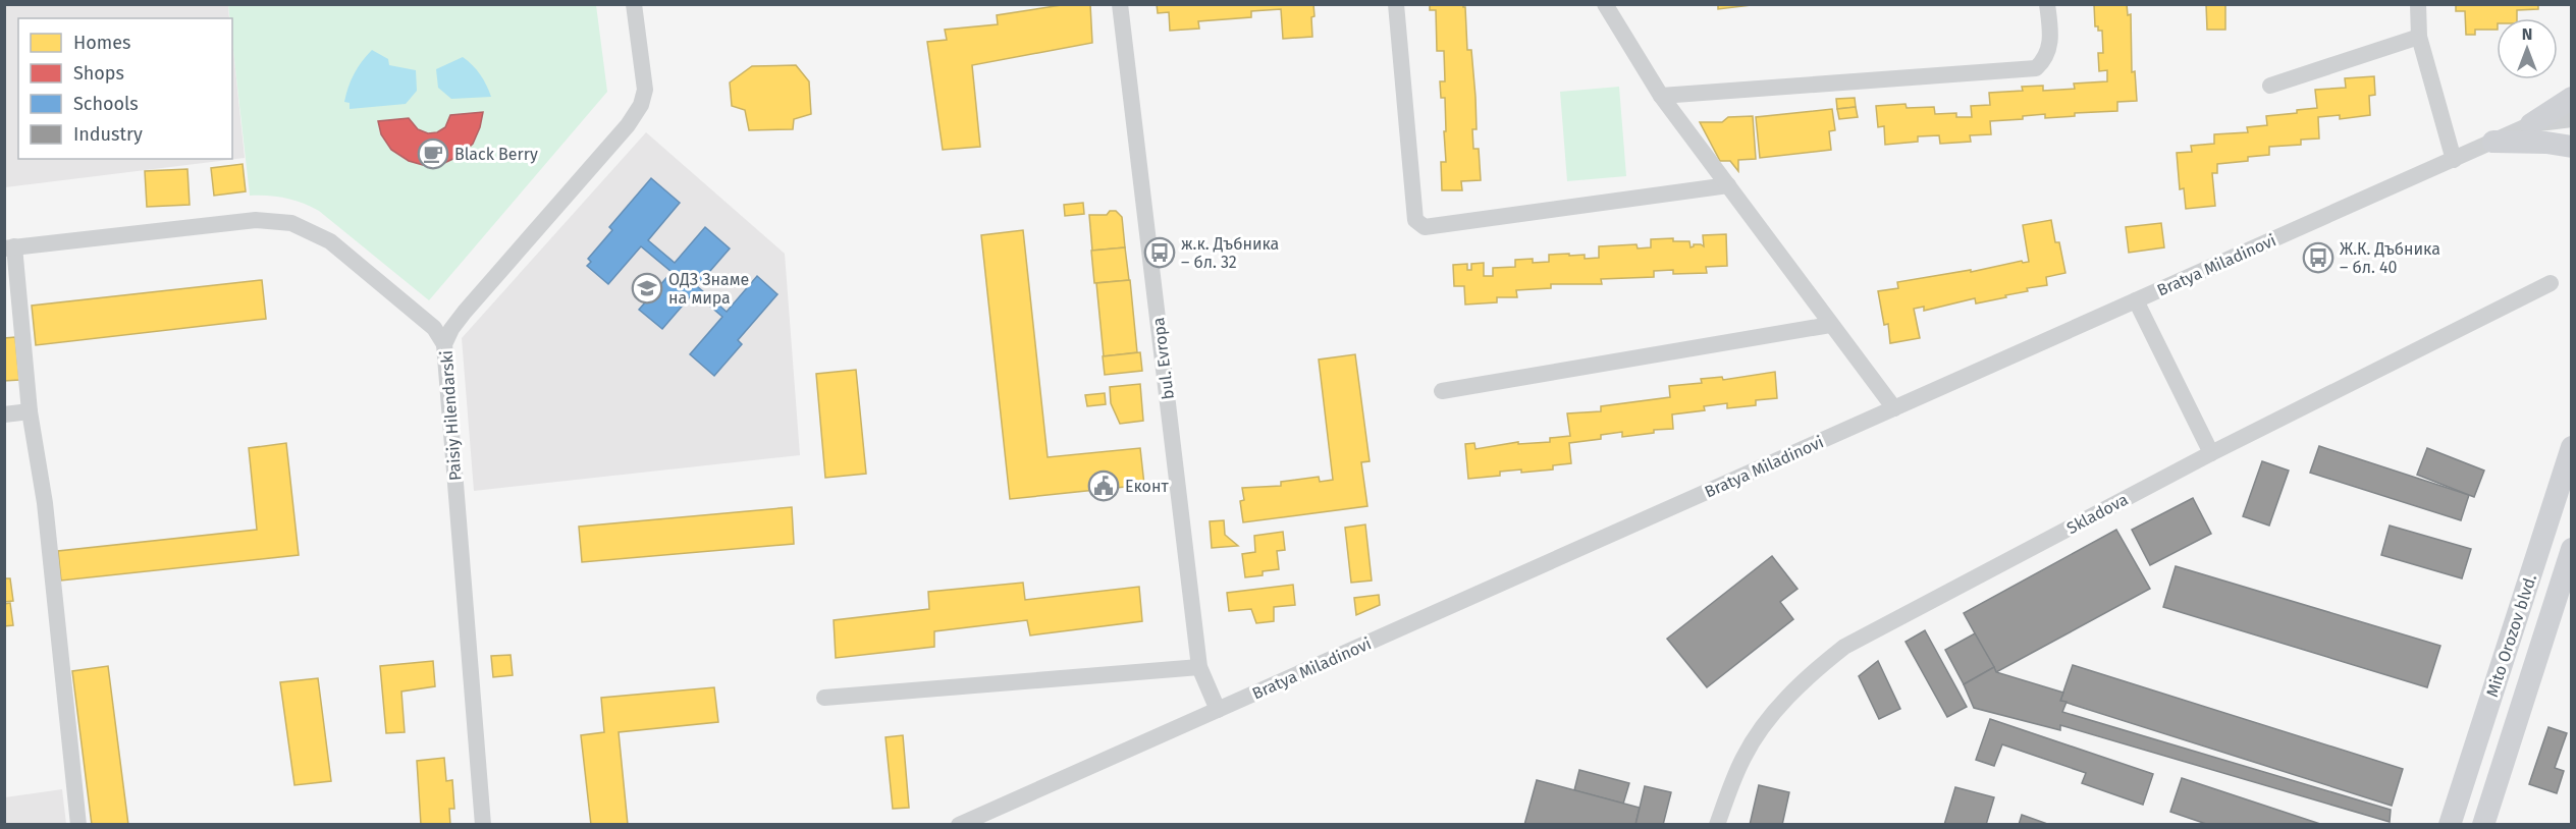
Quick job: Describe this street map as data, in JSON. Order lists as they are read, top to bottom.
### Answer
{
  "streets": {
    "main road": ["Mito Orozov blvd."],
    "street": [
      "Bratya Miladinovi",
      "bul. Evropa",
      "Paisiy Hilendarski",
      "Skladova"
    ]
  },
  "crossings": [
    ["Bratya Miladinovi", "bul. Evropa"]
  ],
  "places": {
    "cafe": ["Black Berry"],
    "bus stop": ["ж.к. Дъбника – бл. 32", "Ж.К. Дъбника – бл. 40"],
    "school or university": ["ОДЗ Знаме на мира"],
    "public building": ["Еконт"]
  },
  "legend": [
    "Homes",
    "Shops",
    "Schools",
    "Industry"
  ],
  "north": "top"
}
